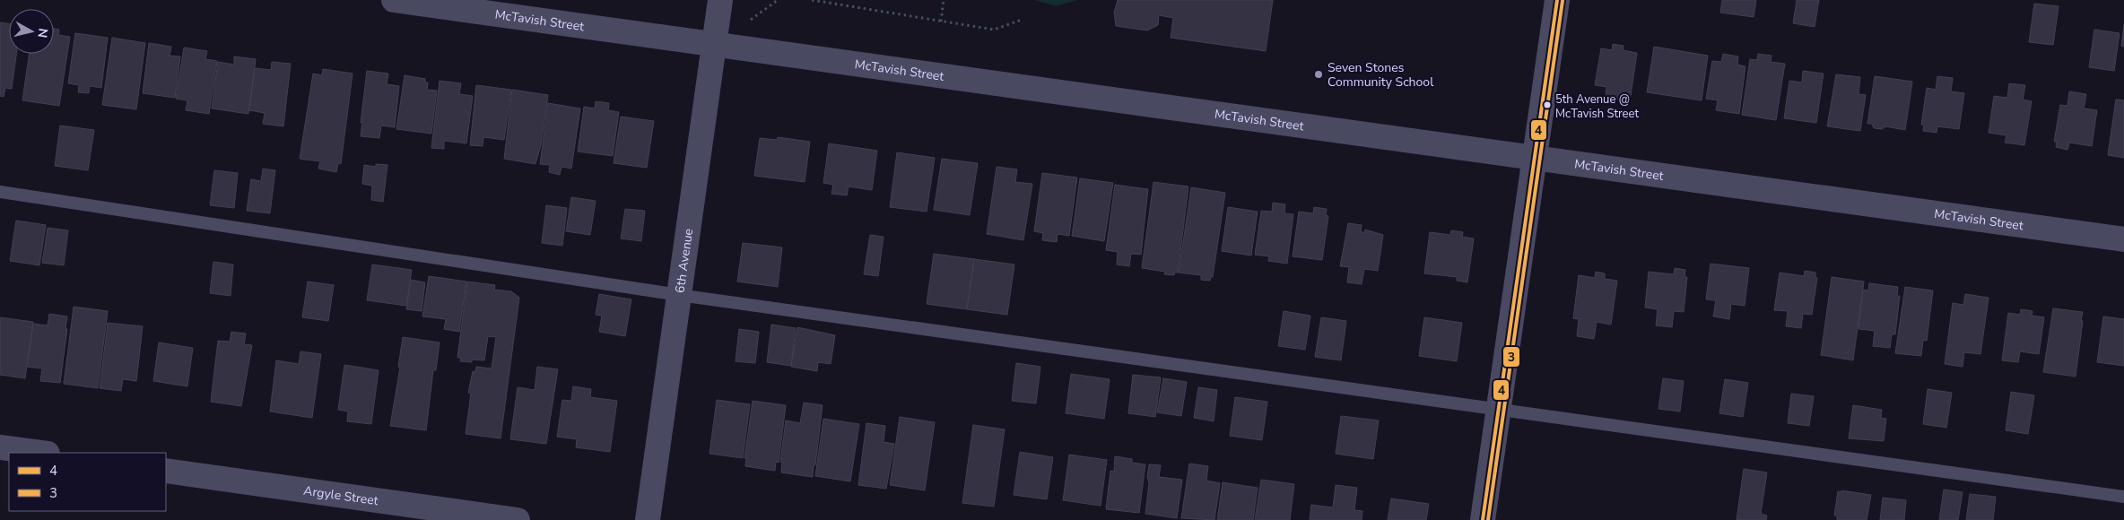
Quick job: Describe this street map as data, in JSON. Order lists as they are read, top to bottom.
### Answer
{
  "streets": {
    "street": ["McTavish Street", "6th Avenue", "Argyle Street"]
  },
  "crossings": [
    ["McTavish Street", "6th Avenue"]
  ],
  "places": ["Seven Stones Community School", "5th Avenue @ McTavish Street"],
  "lines": ["transit line 4", "transit line 3"],
  "legend": ["4", "3"],
  "north": "right"
}
